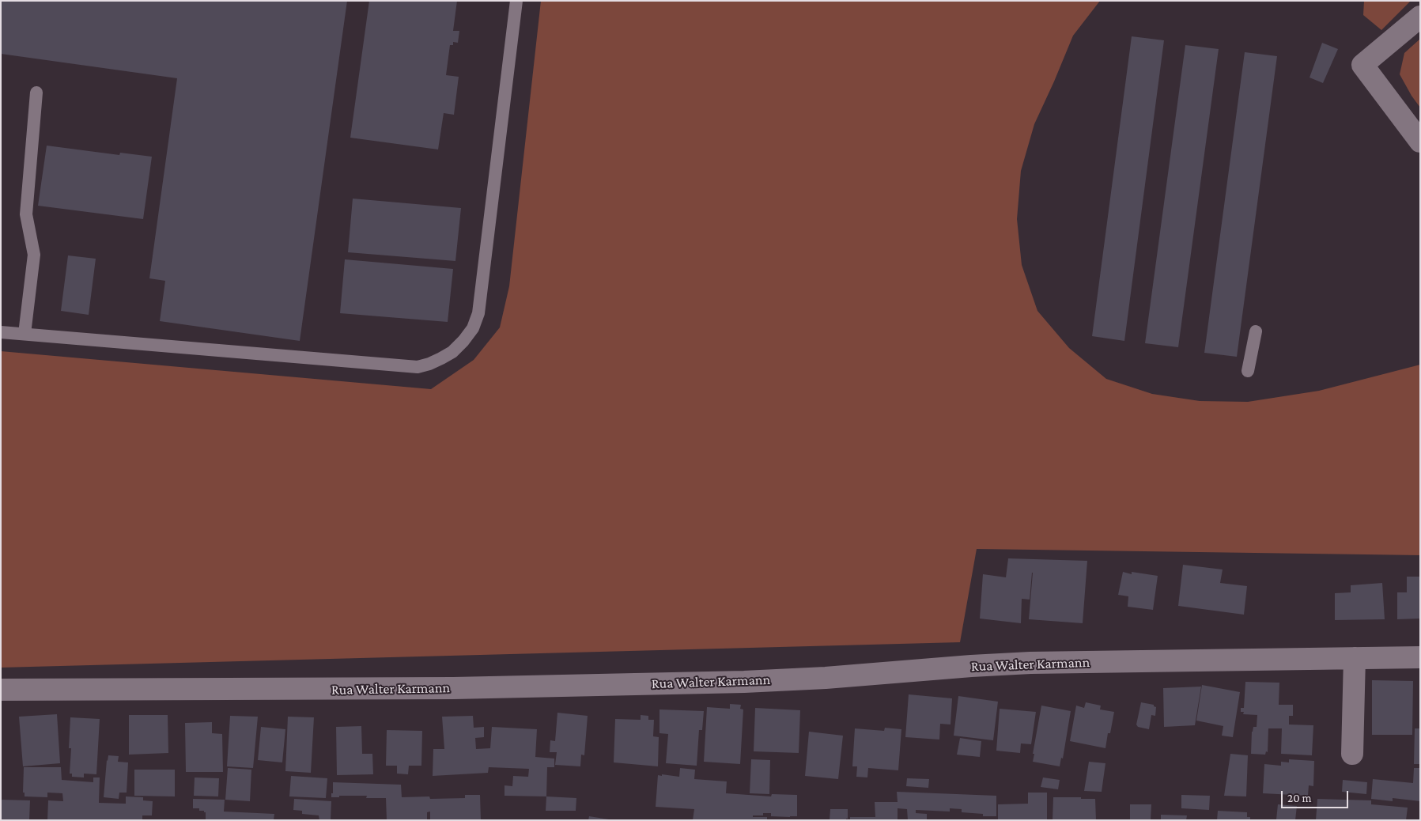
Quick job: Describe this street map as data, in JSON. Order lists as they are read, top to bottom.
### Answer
{
  "streets": {
    "street": ["Rua Walter Karmann"]
  },
  "scale_bar": "20 m"
}
